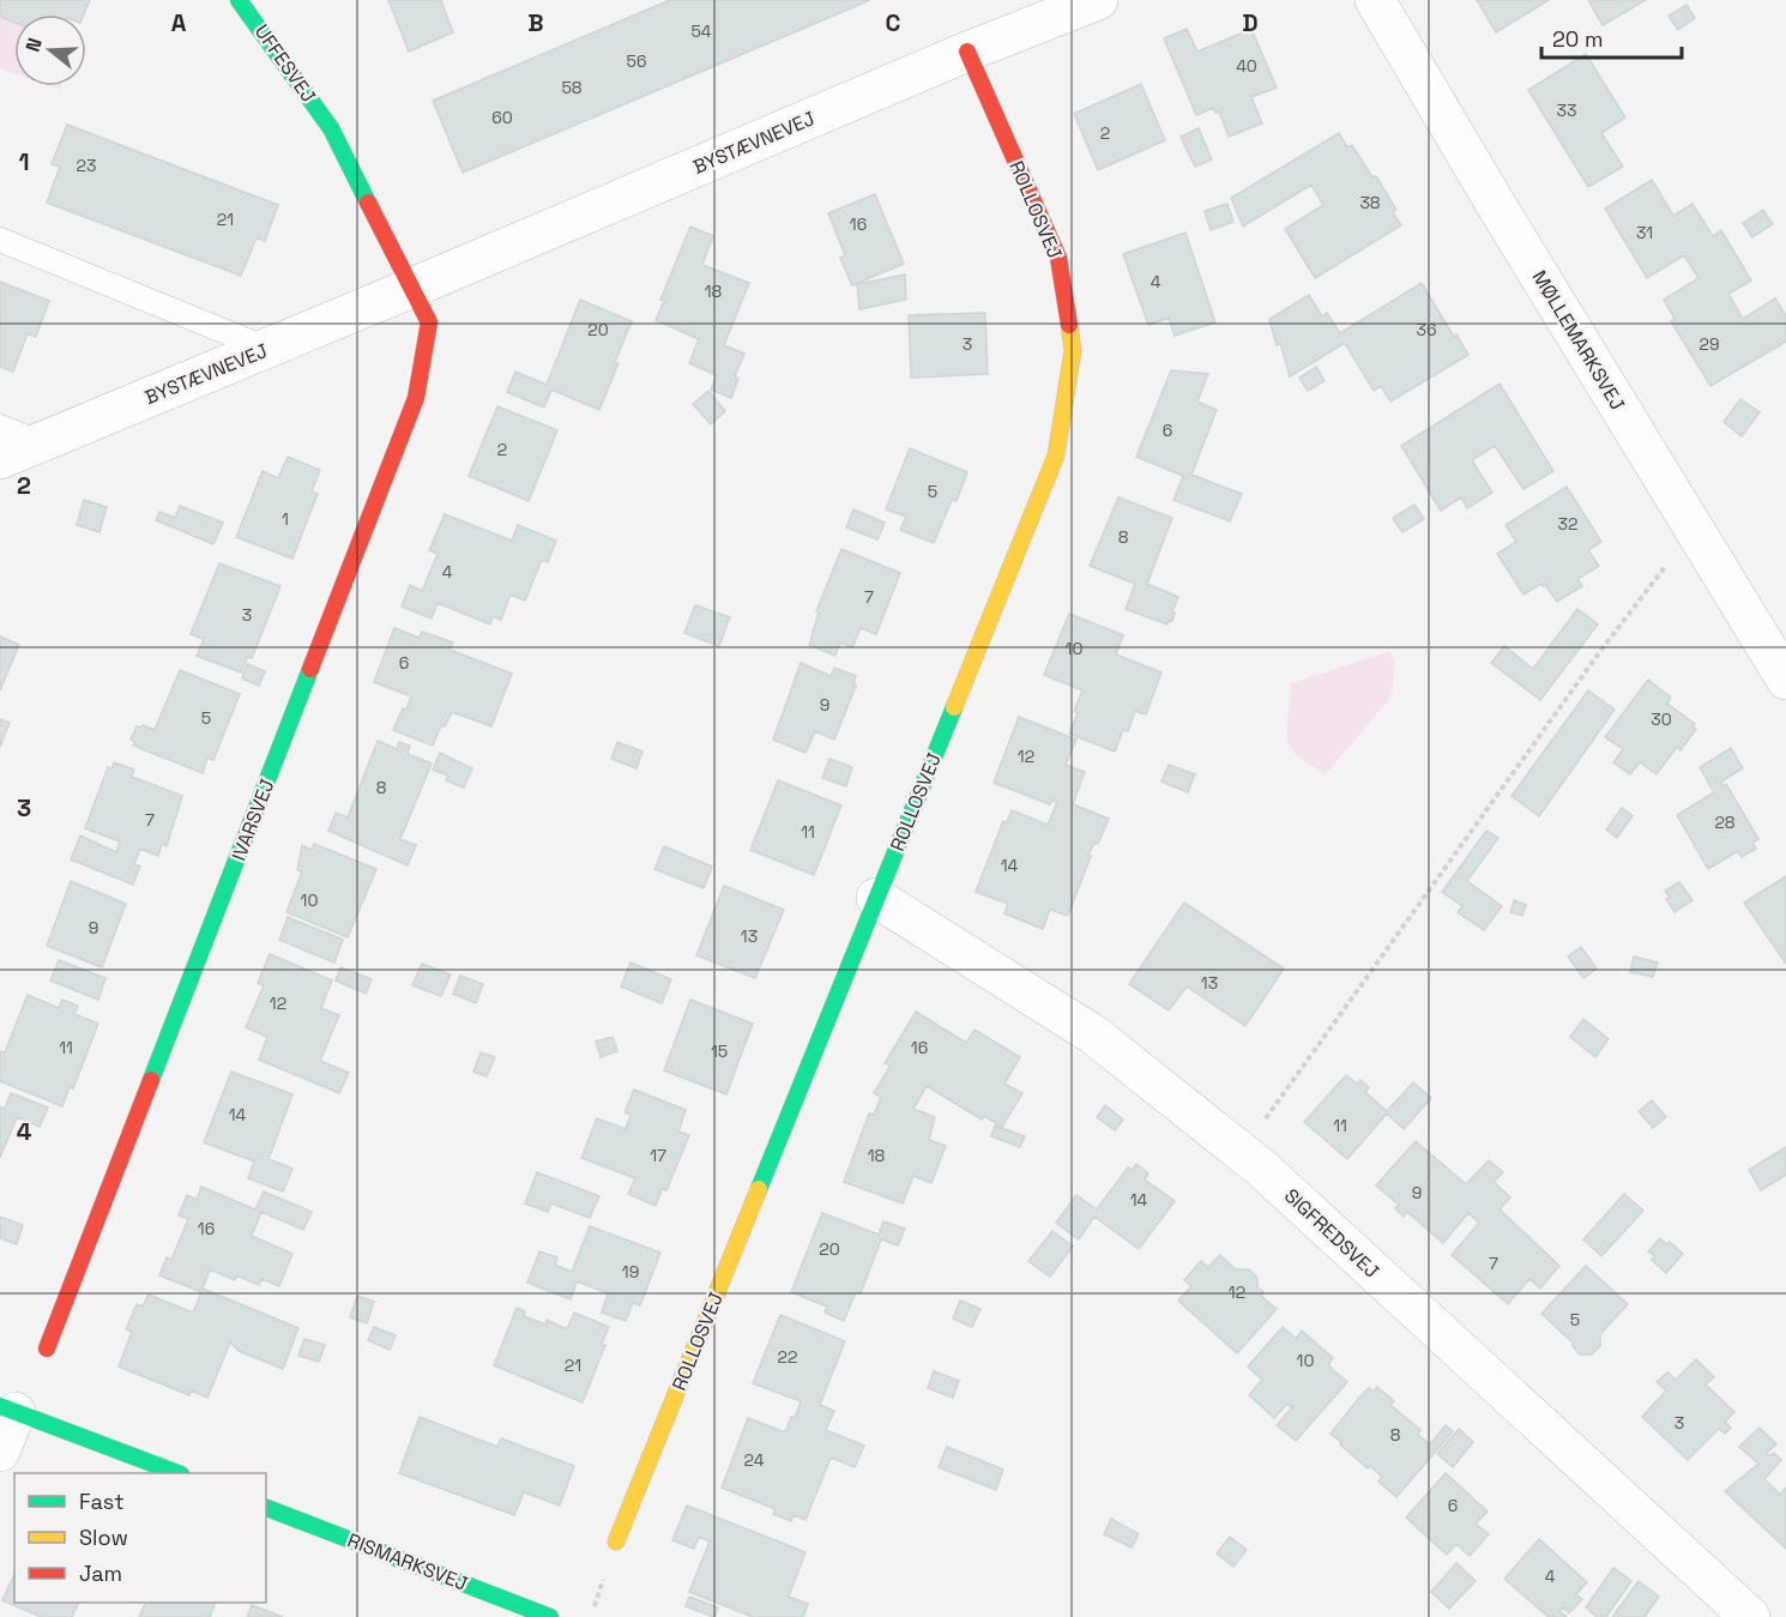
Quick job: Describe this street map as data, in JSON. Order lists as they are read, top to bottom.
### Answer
{
  "streets": {
    "street": [
      "UFFESVEJ",
      "BYSTÆVNEVEJ",
      "ROLLOSVEJ",
      "MØLLEMARKSVEJ",
      "IVARSVEJ",
      "SIGFREDSVEJ",
      "RISMARKSVEJ"
    ]
  },
  "crossings": [
    ["UFFESVEJ", "BYSTÆVNEVEJ"],
    ["UFFESVEJ", "IVARSVEJ"],
    ["BYSTÆVNEVEJ", "ROLLOSVEJ"],
    ["BYSTÆVNEVEJ", "IVARSVEJ"],
    ["ROLLOSVEJ", "SIGFREDSVEJ"]
  ],
  "house_numbers": [
    "54",
    "56",
    "40",
    "58",
    "33",
    "60",
    "2",
    "23",
    "38",
    "21",
    "16",
    "31",
    "4",
    "18",
    "20",
    "36",
    "3",
    "29",
    "6",
    "2",
    "5",
    "1",
    "32",
    "8",
    "4",
    "7",
    "3",
    "10",
    "6",
    "9",
    "5",
    "30",
    "12",
    "8",
    "7",
    "28",
    "11",
    "14",
    "10",
    "9",
    "13",
    "13",
    "12",
    "11",
    "16",
    "15",
    "14",
    "11",
    "17",
    "18",
    "9",
    "14",
    "16",
    "20",
    "7",
    "19",
    "12",
    "5",
    "22",
    "10",
    "21",
    "3",
    "8",
    "24",
    "6",
    "4"
  ],
  "legend": ["Fast", "Slow", "Jam"],
  "scale_bar": "20 m",
  "north": "left",
  "grid": {
    "columns": [
      "A",
      "B",
      "C",
      "D"
    ],
    "rows": [
      "1",
      "2",
      "3",
      "4"
    ]
  }
}
